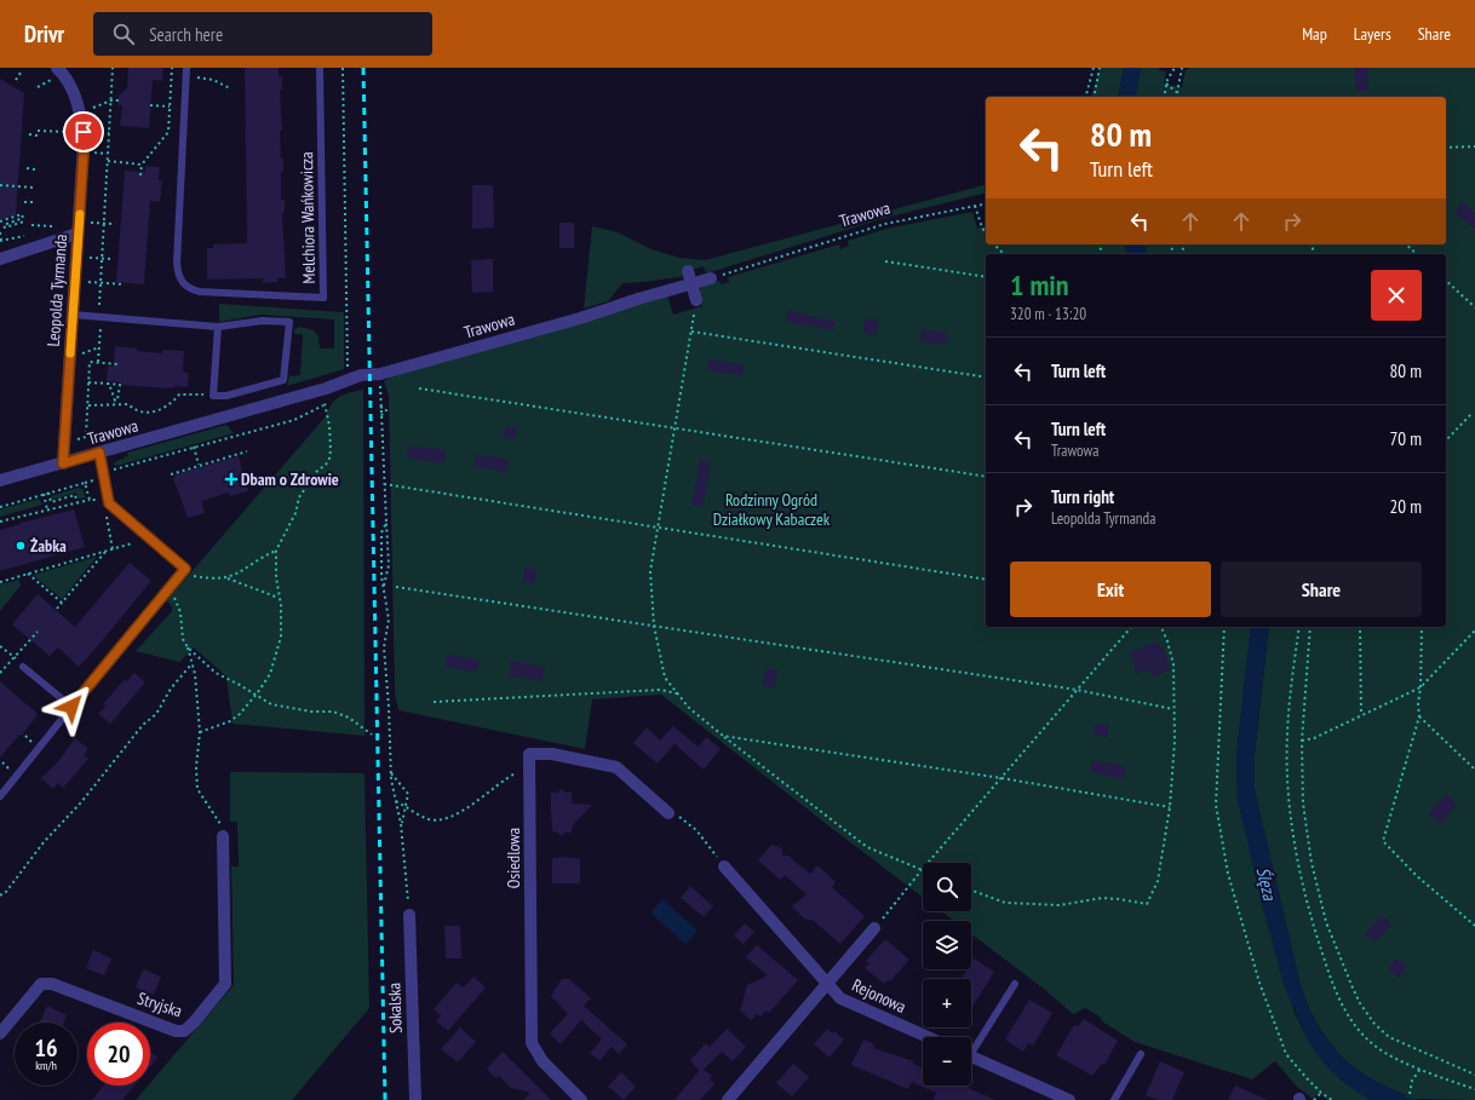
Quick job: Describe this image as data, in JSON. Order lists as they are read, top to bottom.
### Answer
{
  "streets": {
    "street": [
      "Trawowa",
      "Leopolda Tyrmanda",
      "Osiedlowa",
      "Rejonowa",
      "Stryjska",
      "Sokalska"
    ],
    "lane": ["Melchiora Wańkowicza"]
  },
  "crossings": [
    ["Trawowa", "Leopolda Tyrmanda"]
  ],
  "water": ["Ślęza"],
  "parks": ["Rodzinny Ogród Działkowy Kabaczek"],
  "places": {
    "health": ["Dbam o Zdrowie"],
    "other": ["Żabka"]
  },
  "page": {
    "header": "Drivr",
    "search": "Search here",
    "nav": ["Map", "Layers", "Share"],
    "turn": ["80 m", "Turn left"],
    "heading": ["1 min", "320 m · 13:20"],
    "list": [
      {
        "name": "Turn left",
        "value": "80 m"
      },
      {
        "name": "Turn left",
        "note": "Trawowa",
        "value": "70 m"
      },
      {
        "name": "Turn right",
        "note": "Leopolda Tyrmanda",
        "value": "20 m"
      }
    ],
    "buttons": ["Exit", "Share"],
    "map_buttons": ["+", "−"],
    "speed": "16 km/h",
    "limit": "20"
  }
}
